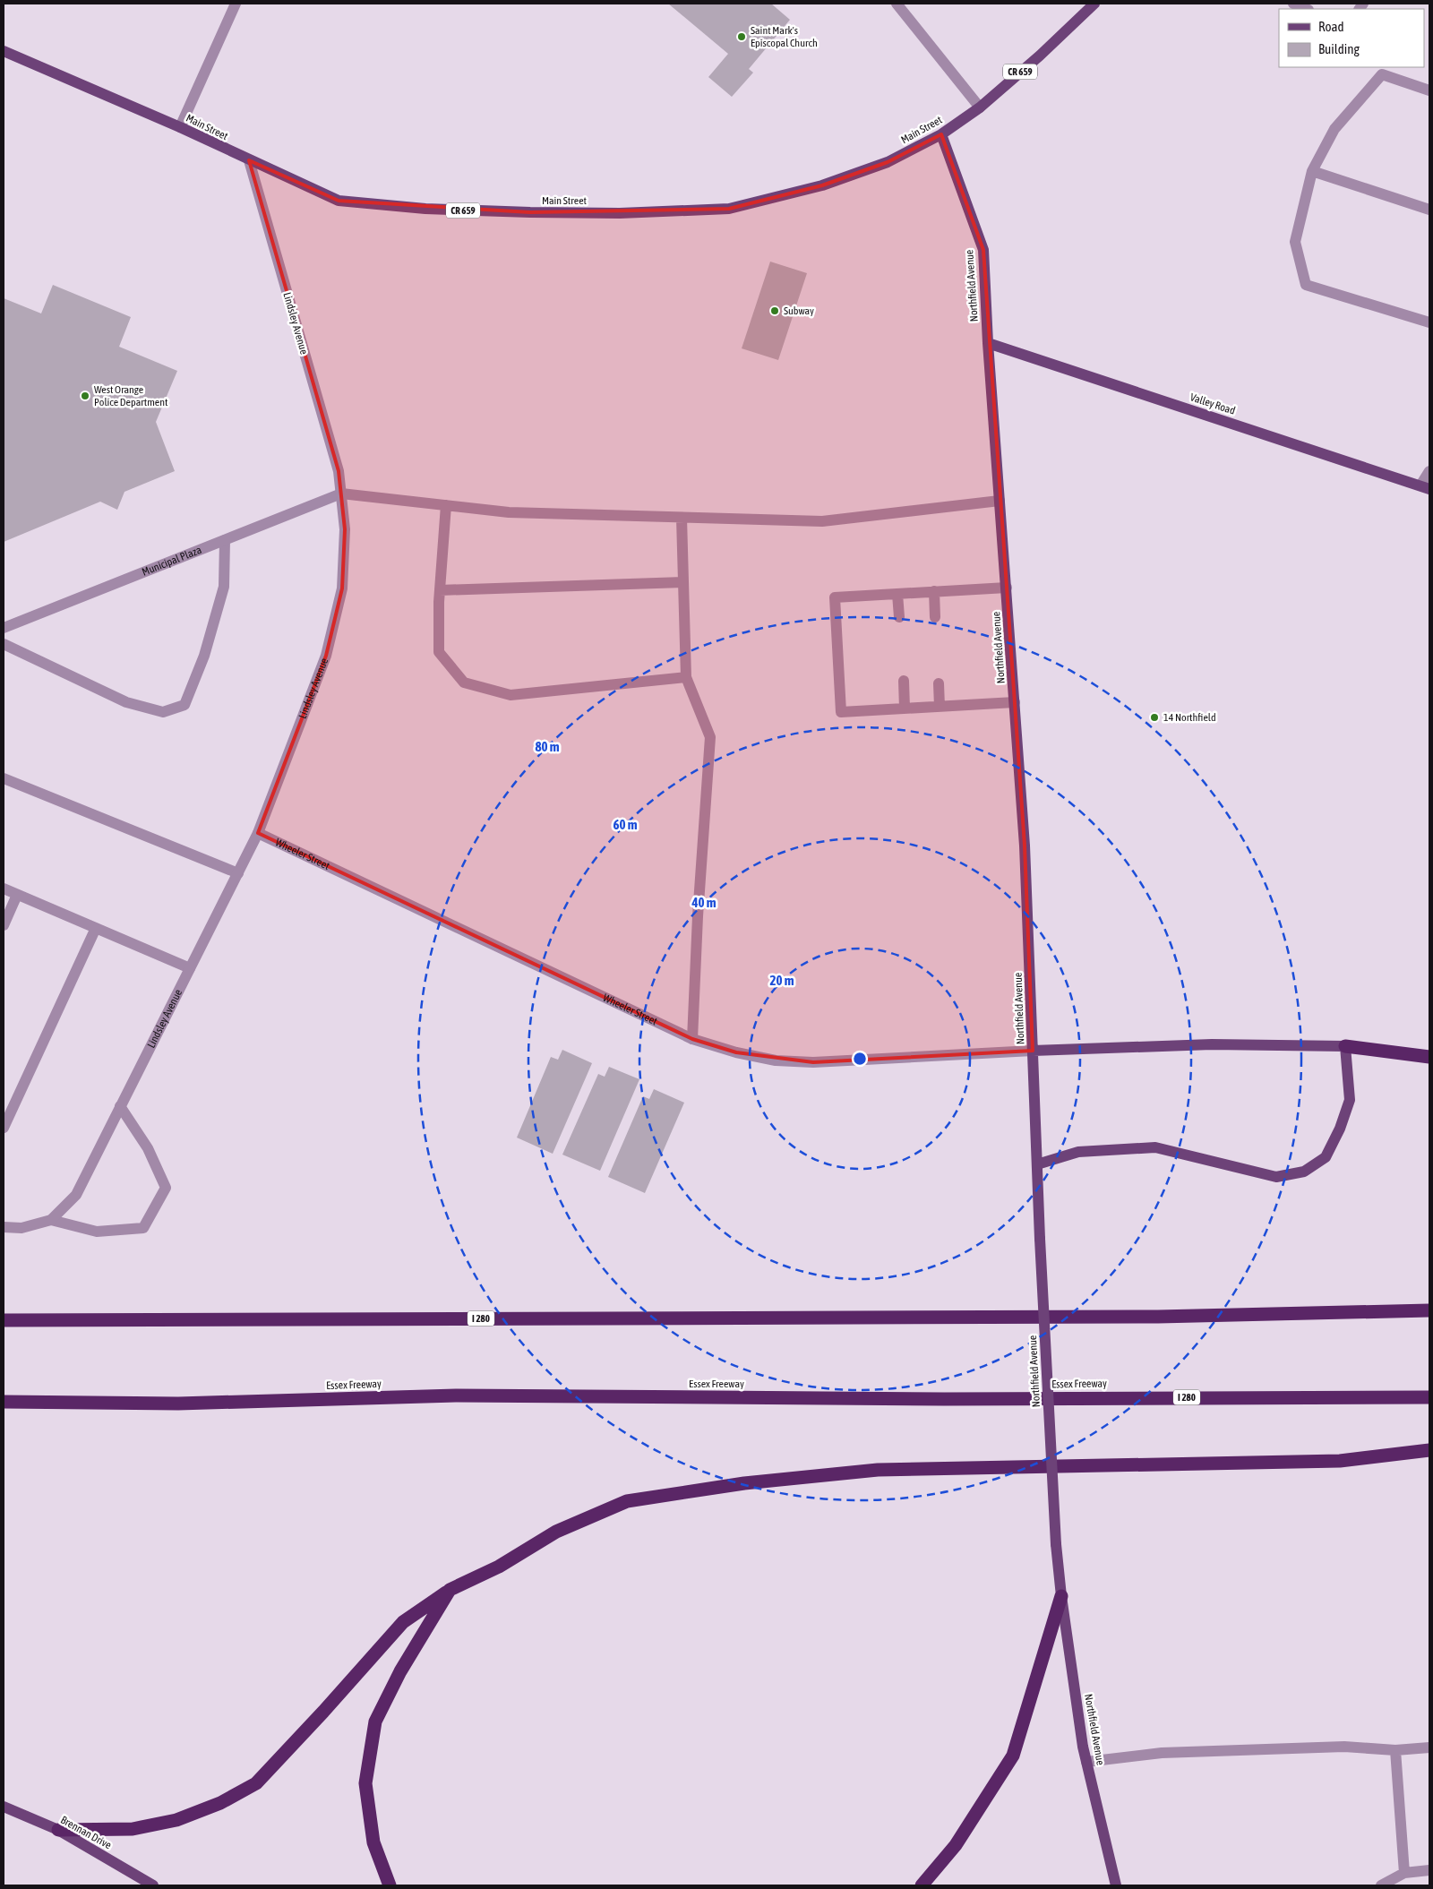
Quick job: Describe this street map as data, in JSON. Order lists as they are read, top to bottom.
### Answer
{
  "streets": {
    "highway": ["I 280", "Essex Freeway"],
    "main road": [
      "CR 659",
      "Main Street",
      "Northfield Avenue",
      "Valley Road",
      "Brennan Drive"
    ],
    "street": ["Lindsley Avenue", "Municipal Plaza", "Wheeler Street"]
  },
  "crossings": [
    ["Main Street", "Northfield Avenue"],
    ["Main Street", "Lindsley Avenue"],
    ["Northfield Avenue", "Valley Road"],
    ["Northfield Avenue", "Wheeler Street"],
    ["Lindsley Avenue", "Municipal Plaza"],
    ["Lindsley Avenue", "Wheeler Street"]
  ],
  "places": [
    "Saint Mark's Episcopal Church",
    "Subway",
    "West Orange Police Department",
    "14 Northfield"
  ],
  "legend": ["Road", "Building"],
  "rings": [
    "80 m",
    "60 m",
    "40 m",
    "20 m"
  ]
}
